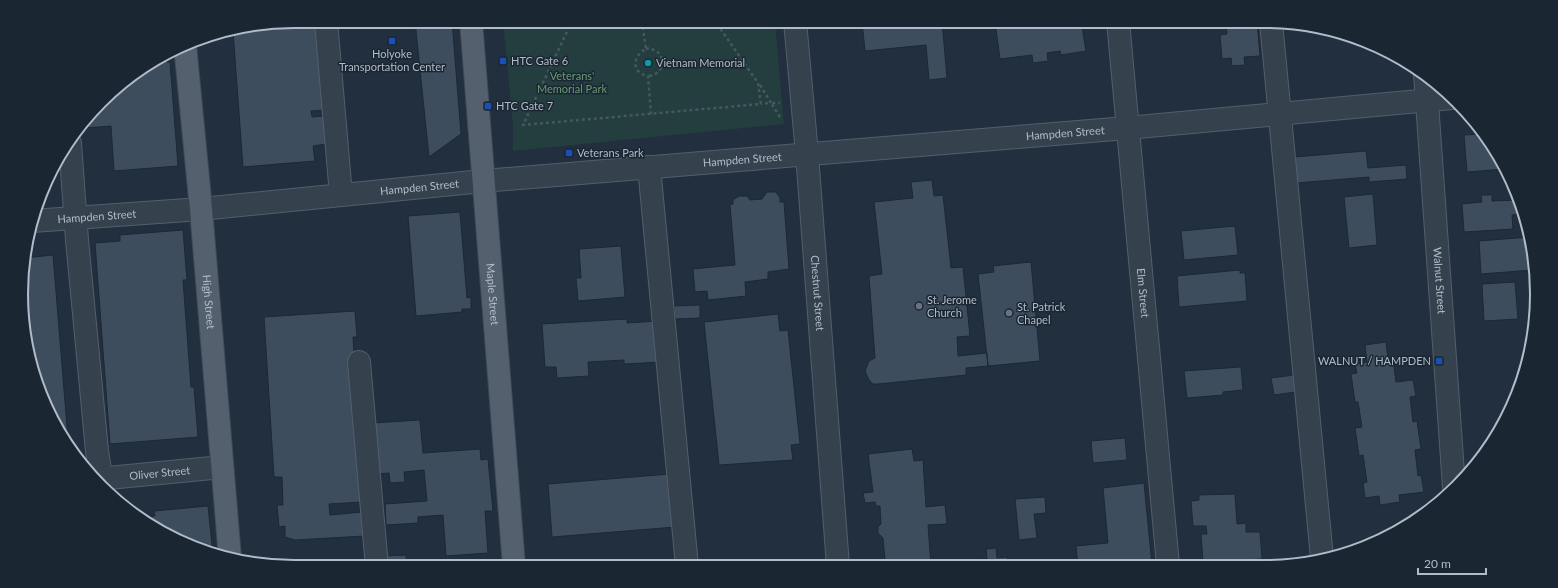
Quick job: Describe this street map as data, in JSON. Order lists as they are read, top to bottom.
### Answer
{
  "streets": {
    "main road": ["Maple Street", "High Street"],
    "street": [
      "Hampden Street",
      "Walnut Street",
      "Chestnut Street",
      "Elm Street",
      "Oliver Street"
    ]
  },
  "crossings": [
    ["Hampden Street", "Walnut Street"],
    ["Hampden Street", "Chestnut Street"],
    ["Hampden Street", "Elm Street"],
    ["Hampden Street", "Maple Street"],
    ["Hampden Street", "High Street"],
    ["High Street", "Oliver Street"]
  ],
  "parks": ["Veterans' Memorial Park"],
  "places": {
    "transit": [
      "Holyoke Transportation Center",
      "HTC Gate 6",
      "HTC Gate 7",
      "Veterans Park",
      "WALNUT / HAMPDEN"
    ],
    "other": ["Vietnam Memorial", "St. Jerome Church", "St. Patrick Chapel"]
  },
  "scale_bar": "20 m"
}
